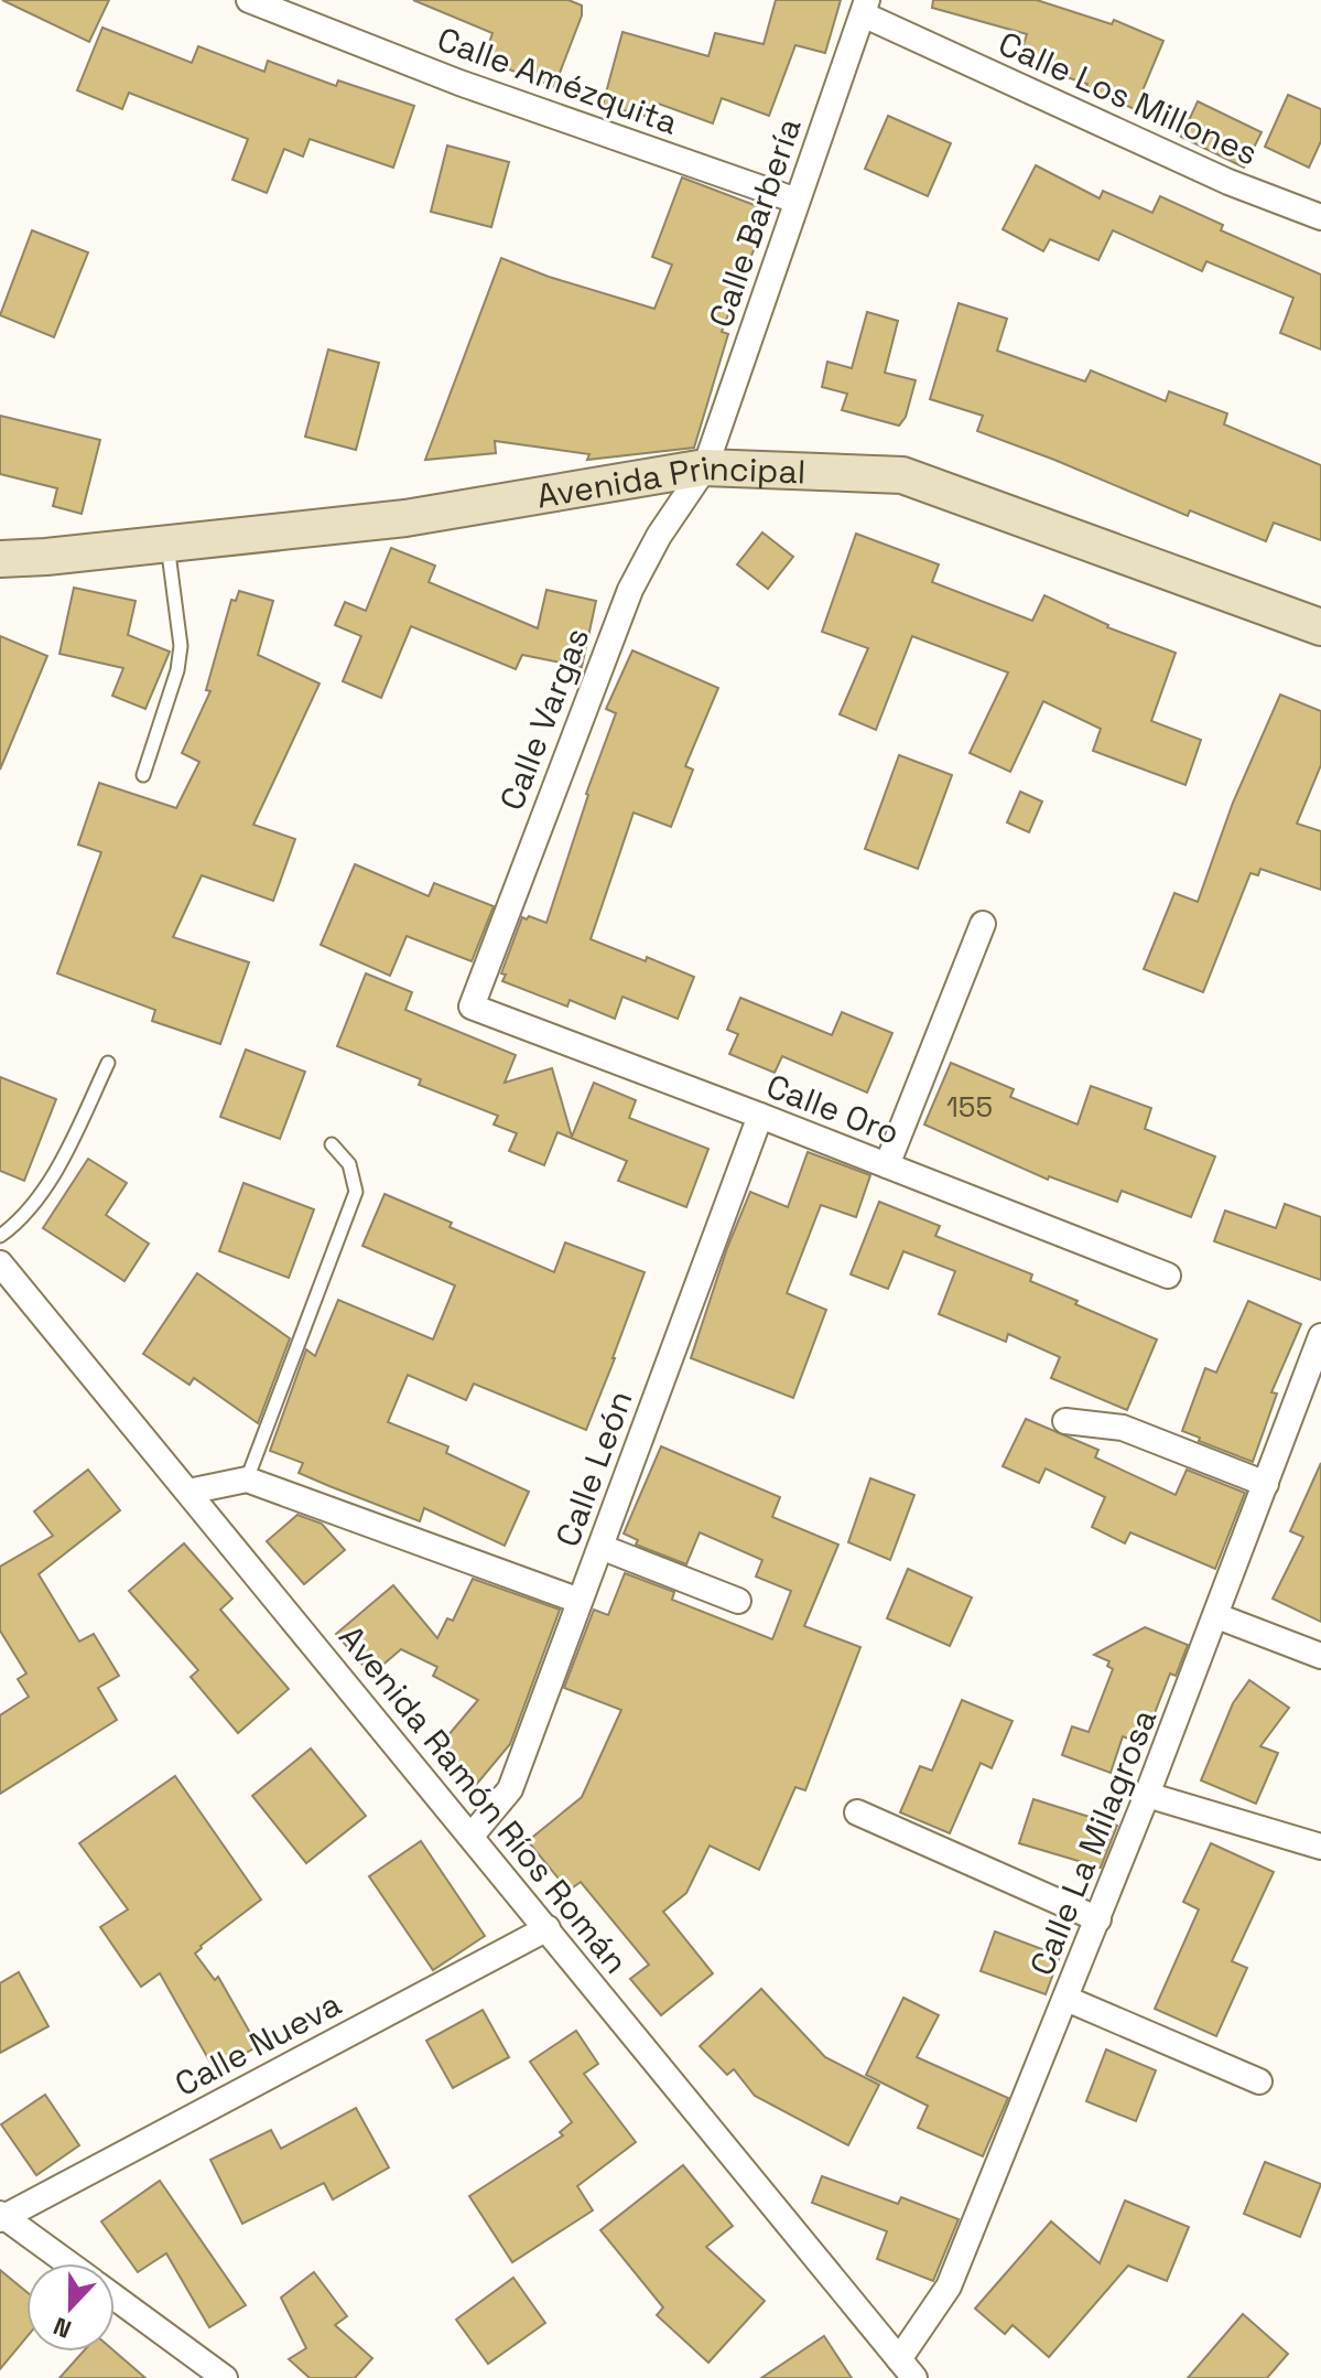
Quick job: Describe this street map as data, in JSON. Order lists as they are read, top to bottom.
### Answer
{
  "streets": {
    "street": [
      "Calle Amézquita",
      "Calle Los Millones",
      "Calle Barbería",
      "Avenida Principal",
      "Calle Vargas",
      "Calle Oro",
      "Calle León",
      "Avenida Ramón Ríos Román",
      "Calle La Milagrosa",
      "Calle Nueva"
    ]
  },
  "crossings": [
    ["Calle Amézquita", "Calle Barbería"],
    ["Calle Los Millones", "Calle Barbería"],
    ["Calle Barbería", "Avenida Principal"],
    ["Calle Barbería", "Calle Vargas"],
    ["Avenida Principal", "Calle Vargas"],
    ["Calle Vargas", "Calle Oro"],
    ["Calle Oro", "Calle León"],
    ["Calle León", "Avenida Ramón Ríos Román"],
    ["Avenida Ramón Ríos Román", "Calle La Milagrosa"],
    ["Avenida Ramón Ríos Román", "Calle Nueva"]
  ],
  "house_numbers": ["155"],
  "north": "bottom"
}
